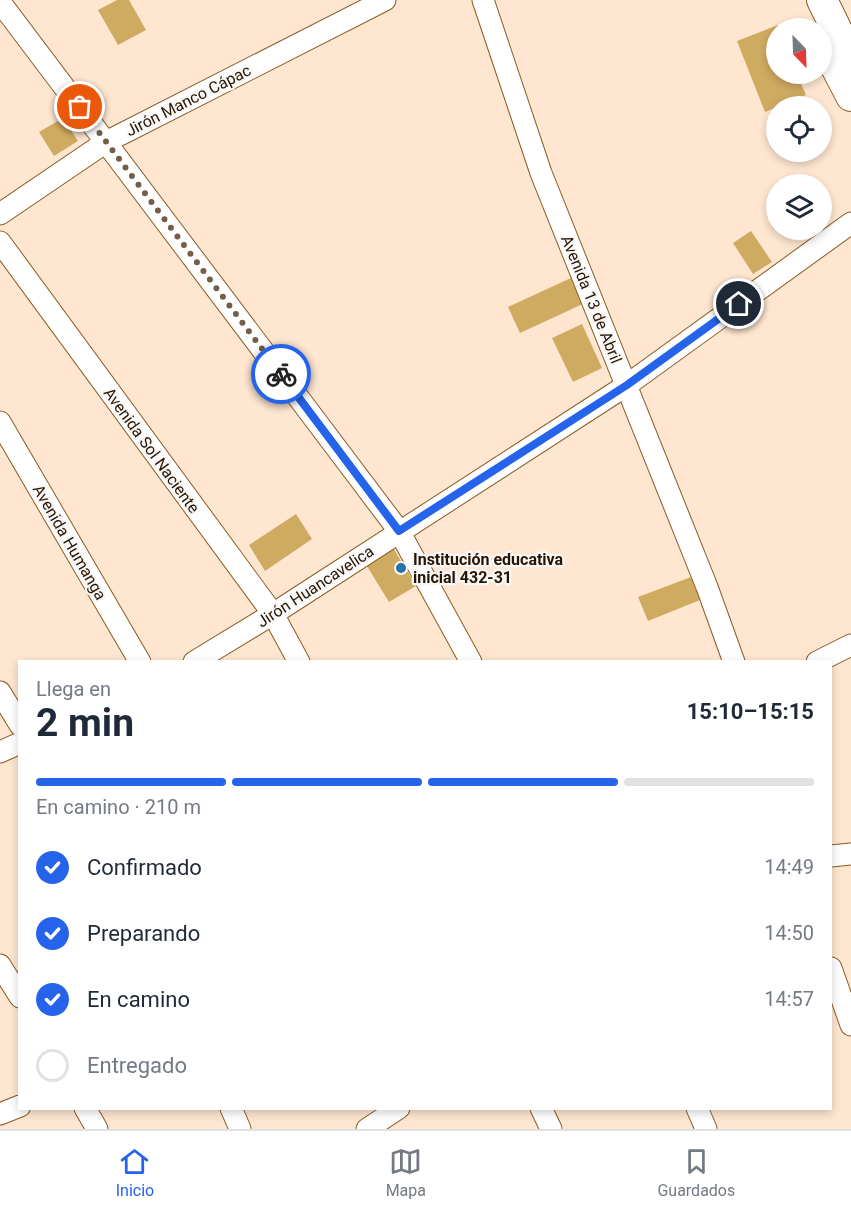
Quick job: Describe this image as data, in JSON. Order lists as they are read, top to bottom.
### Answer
{
  "streets": {
    "street": [
      "Jirón Manco Cápac",
      "Avenida 13 de Abril",
      "Avenida Sol Naciente",
      "Avenida Humanga",
      "Jirón Huancavelica"
    ]
  },
  "crossings": [
    ["Avenida 13 de Abril", "Jirón Huancavelica"],
    ["Avenida Sol Naciente", "Jirón Huancavelica"]
  ],
  "places": ["Institución educativa inicial 432-31"],
  "north": "bottom right",
  "page": {
    "heading": ["2 min", "Llega en", "15:10–15:15"],
    "bar": "En camino · 210 m",
    "list": [
      ["Confirmado", "14:49"],
      ["Preparando", "14:50"],
      ["En camino", "14:57"],
      "Entregado"
    ],
    "tabs": ["Inicio", "Mapa", "Guardados"]
  }
}
